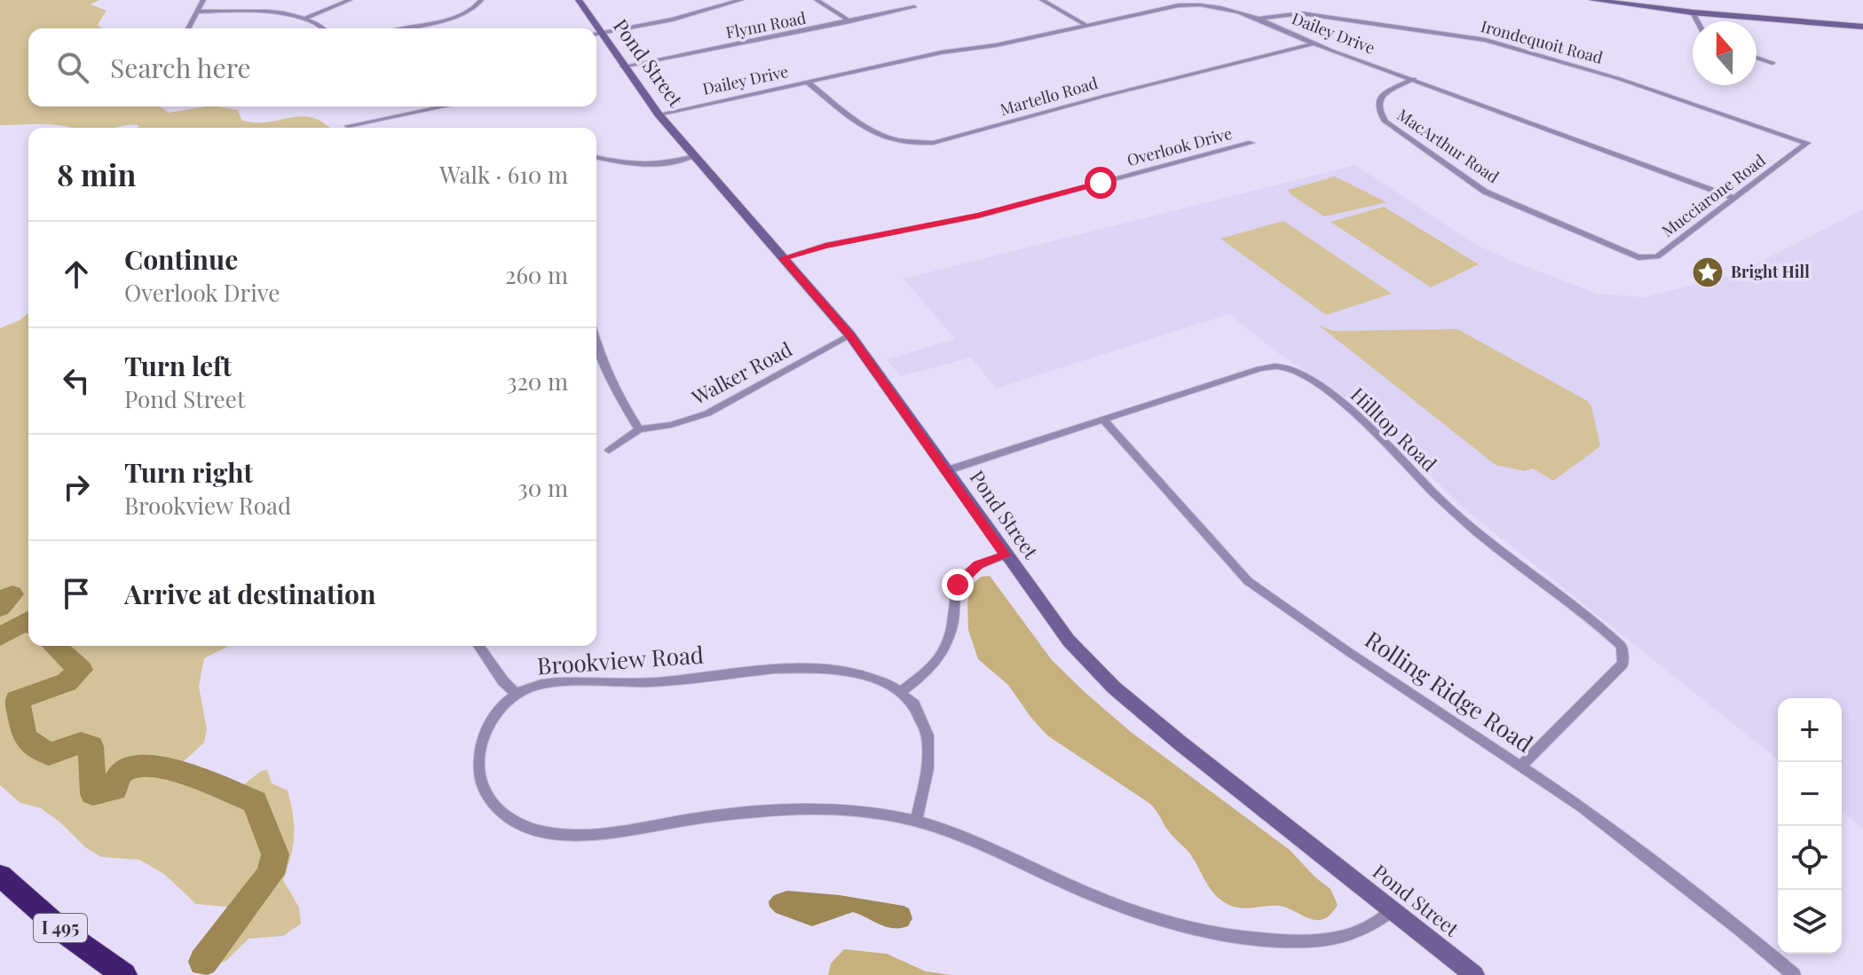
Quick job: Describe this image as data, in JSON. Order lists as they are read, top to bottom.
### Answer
{
  "streets": {
    "highway": ["I 495"],
    "main road": ["Pond Street"],
    "street": [
      "Flynn Road",
      "Dailey Drive",
      "Irondequoit Road",
      "Martello Road",
      "MacArthur Road",
      "Overlook Drive",
      "Mucciarone Road",
      "Walker Road",
      "Hilltop Road",
      "Brookview Road",
      "Rolling Ridge Road"
    ]
  },
  "crossings": [
    ["Flynn Road", "Pond Street"],
    ["Dailey Drive", "Irondequoit Road"],
    ["Dailey Drive", "Pond Street"],
    ["Dailey Drive", "Martello Road"],
    ["Dailey Drive", "MacArthur Road"],
    ["Dailey Drive", "Mucciarone Road"],
    ["Irondequoit Road", "Mucciarone Road"],
    ["Pond Street", "Overlook Drive"],
    ["Pond Street", "Walker Road"],
    ["Pond Street", "Hilltop Road"],
    ["Pond Street", "Brookview Road"],
    ["MacArthur Road", "Mucciarone Road"],
    ["Hilltop Road", "Rolling Ridge Road"]
  ],
  "places": {
    "place": ["Bright Hill"]
  },
  "north": "top",
  "page": {
    "search": "Search here",
    "heading": ["8 min", "Walk · 610 m"],
    "list": [
      ["Continue", "Overlook Drive", "260 m"],
      ["Turn left", "Pond Street", "320 m"],
      ["Turn right", "Brookview Road", "30 m"],
      "Arrive at destination"
    ],
    "map_buttons": ["+", "−"]
  }
}
